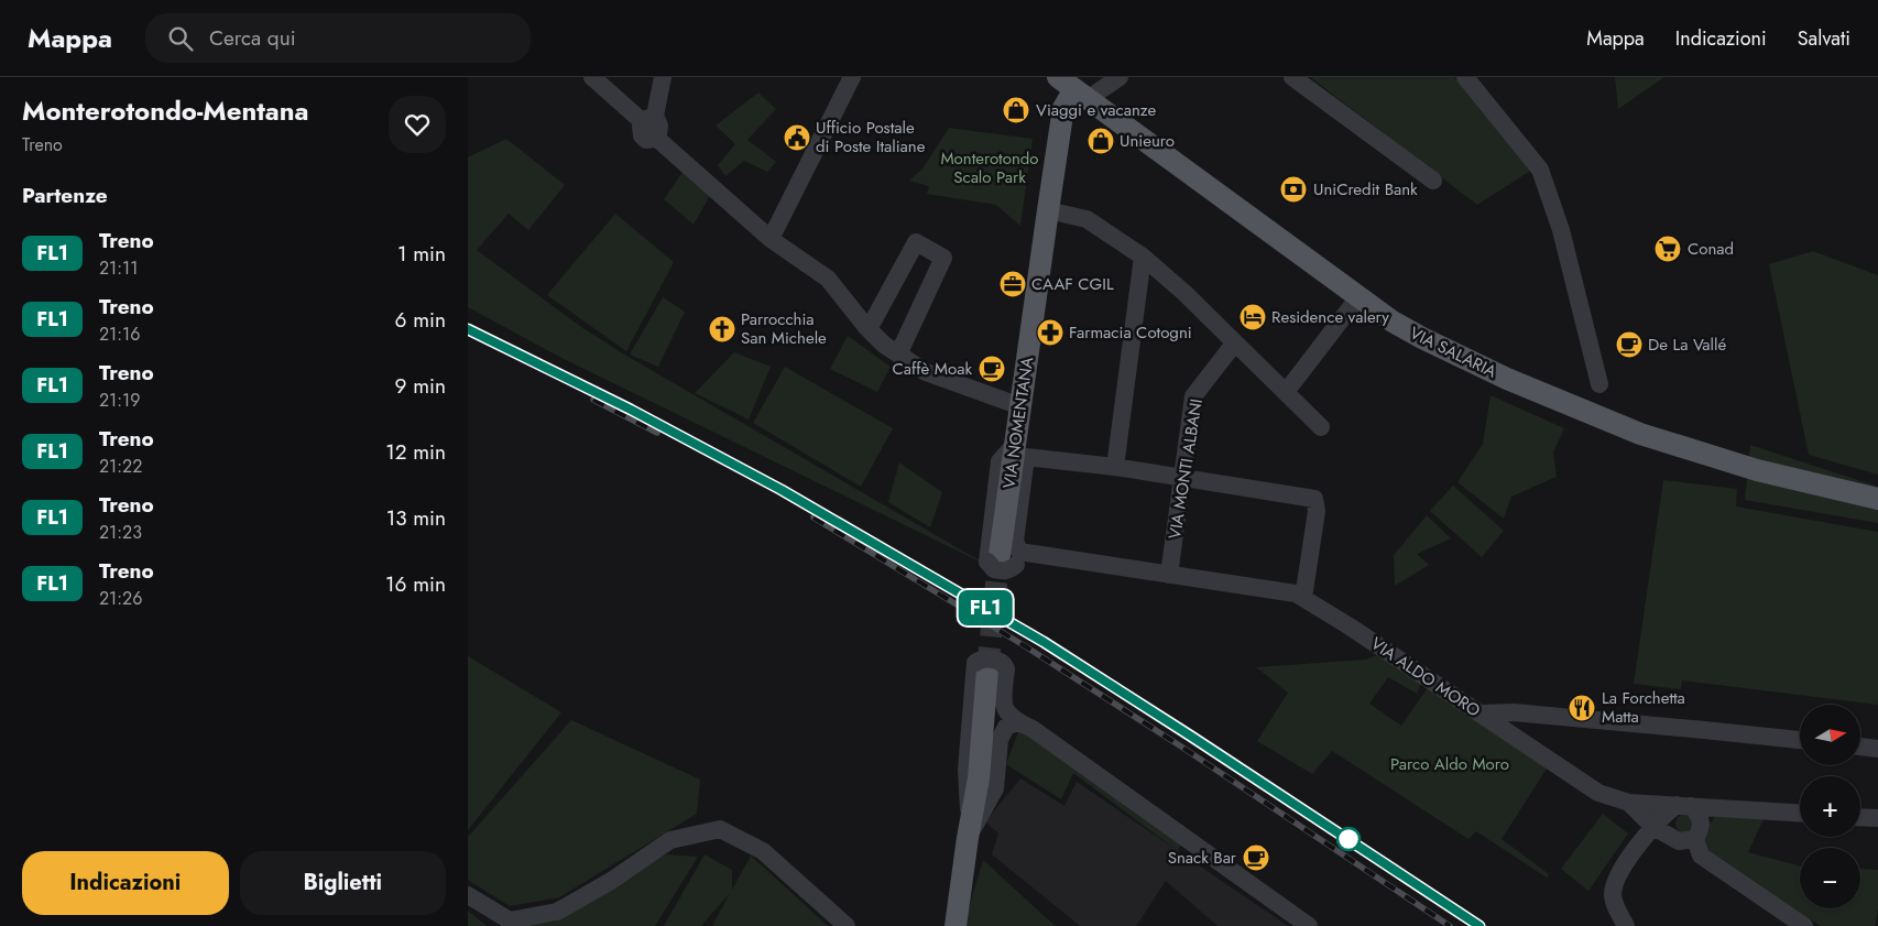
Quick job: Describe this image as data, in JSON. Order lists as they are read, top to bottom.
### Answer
{
  "streets": {
    "main road": ["VIA SALARIA", "VIA NOMENTANA"],
    "street": ["VIA MONTI ALBANI", "VIA ALDO MORO"]
  },
  "crossings": [
    ["VIA SALARIA", "VIA NOMENTANA"],
    ["VIA MONTI ALBANI", "VIA ALDO MORO"]
  ],
  "parks": ["Monterotondo Scalo Park", "Parco Aldo Moro"],
  "places": {
    "shop": ["Viaggi e vacanze", "Unieuro"],
    "public building": ["Ufficio Postale di Poste Italiane"],
    "bank": ["UniCredit Bank"],
    "supermarket": ["Conad"],
    "office": ["CAAF CGIL"],
    "hotel": ["Residence valery"],
    "church": ["Parrocchia San Michele"],
    "pharmacy": ["Farmacia Cotogni"],
    "cafe": ["De La Vallé", "Caffè Moak", "Snack Bar"],
    "restaurant": ["La Forchetta Matta"]
  },
  "north": "right",
  "page": {
    "header": "Mappa",
    "search": "Cerca qui",
    "nav": ["Mappa", "Indicazioni", "Salvati"],
    "heading": [
      ["Monterotondo-Mentana", "Treno"],
      "Partenze"
    ],
    "on_map": "FL1",
    "list": [
      {
        "mark": "FL1",
        "name": "Treno",
        "note": "21:11",
        "value": "1 min"
      },
      {
        "mark": "FL1",
        "name": "Treno",
        "note": "21:16",
        "value": "6 min"
      },
      {
        "mark": "FL1",
        "name": "Treno",
        "note": "21:19",
        "value": "9 min"
      },
      {
        "mark": "FL1",
        "name": "Treno",
        "note": "21:22",
        "value": "12 min"
      },
      {
        "mark": "FL1",
        "name": "Treno",
        "note": "21:23",
        "value": "13 min"
      },
      {
        "mark": "FL1",
        "name": "Treno",
        "note": "21:26",
        "value": "16 min"
      }
    ],
    "map_buttons": ["+", "−"],
    "buttons": ["Indicazioni", "Biglietti"]
  }
}
